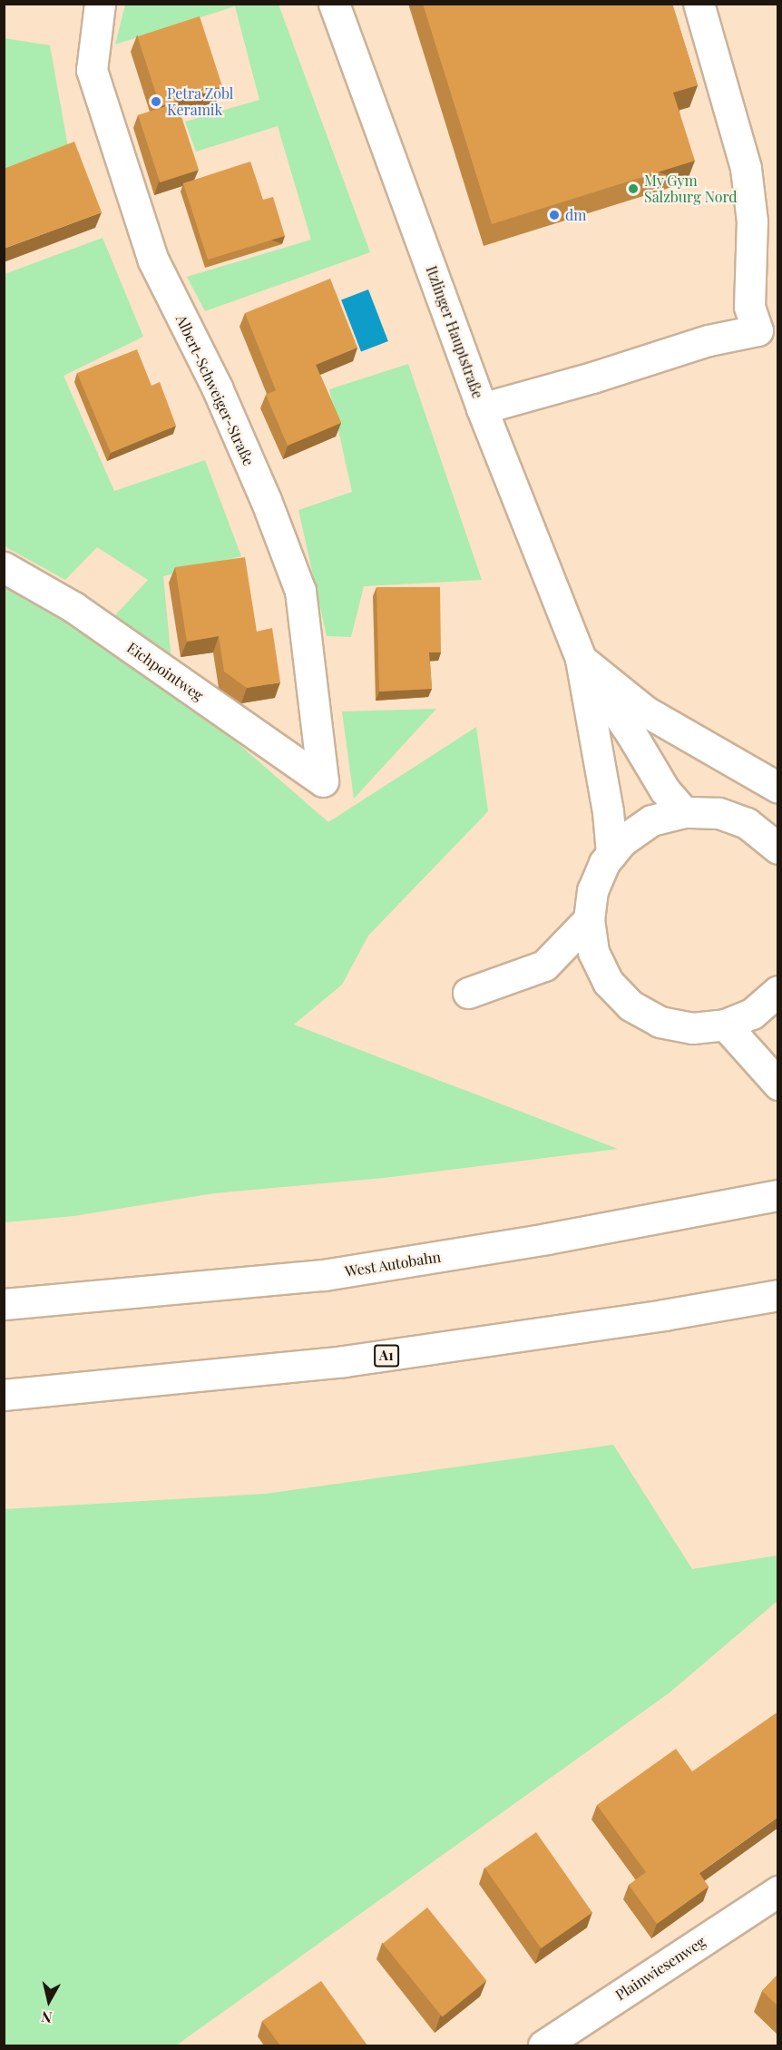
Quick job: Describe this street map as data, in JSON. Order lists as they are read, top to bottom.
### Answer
{
  "streets": {
    "main road": [
      "Itzlinger Hauptstraße",
      "Albert-Schweiger-Straße",
      "Eichpointweg",
      "West Autobahn",
      "A1",
      "Plainwiesenweg"
    ]
  },
  "crossings": [
    ["Albert-Schweiger-Straße", "Eichpointweg"]
  ],
  "places": ["Petra Zobl Keramik", "My Gym Salzburg Nord", "dm"],
  "north": "bottom"
}
